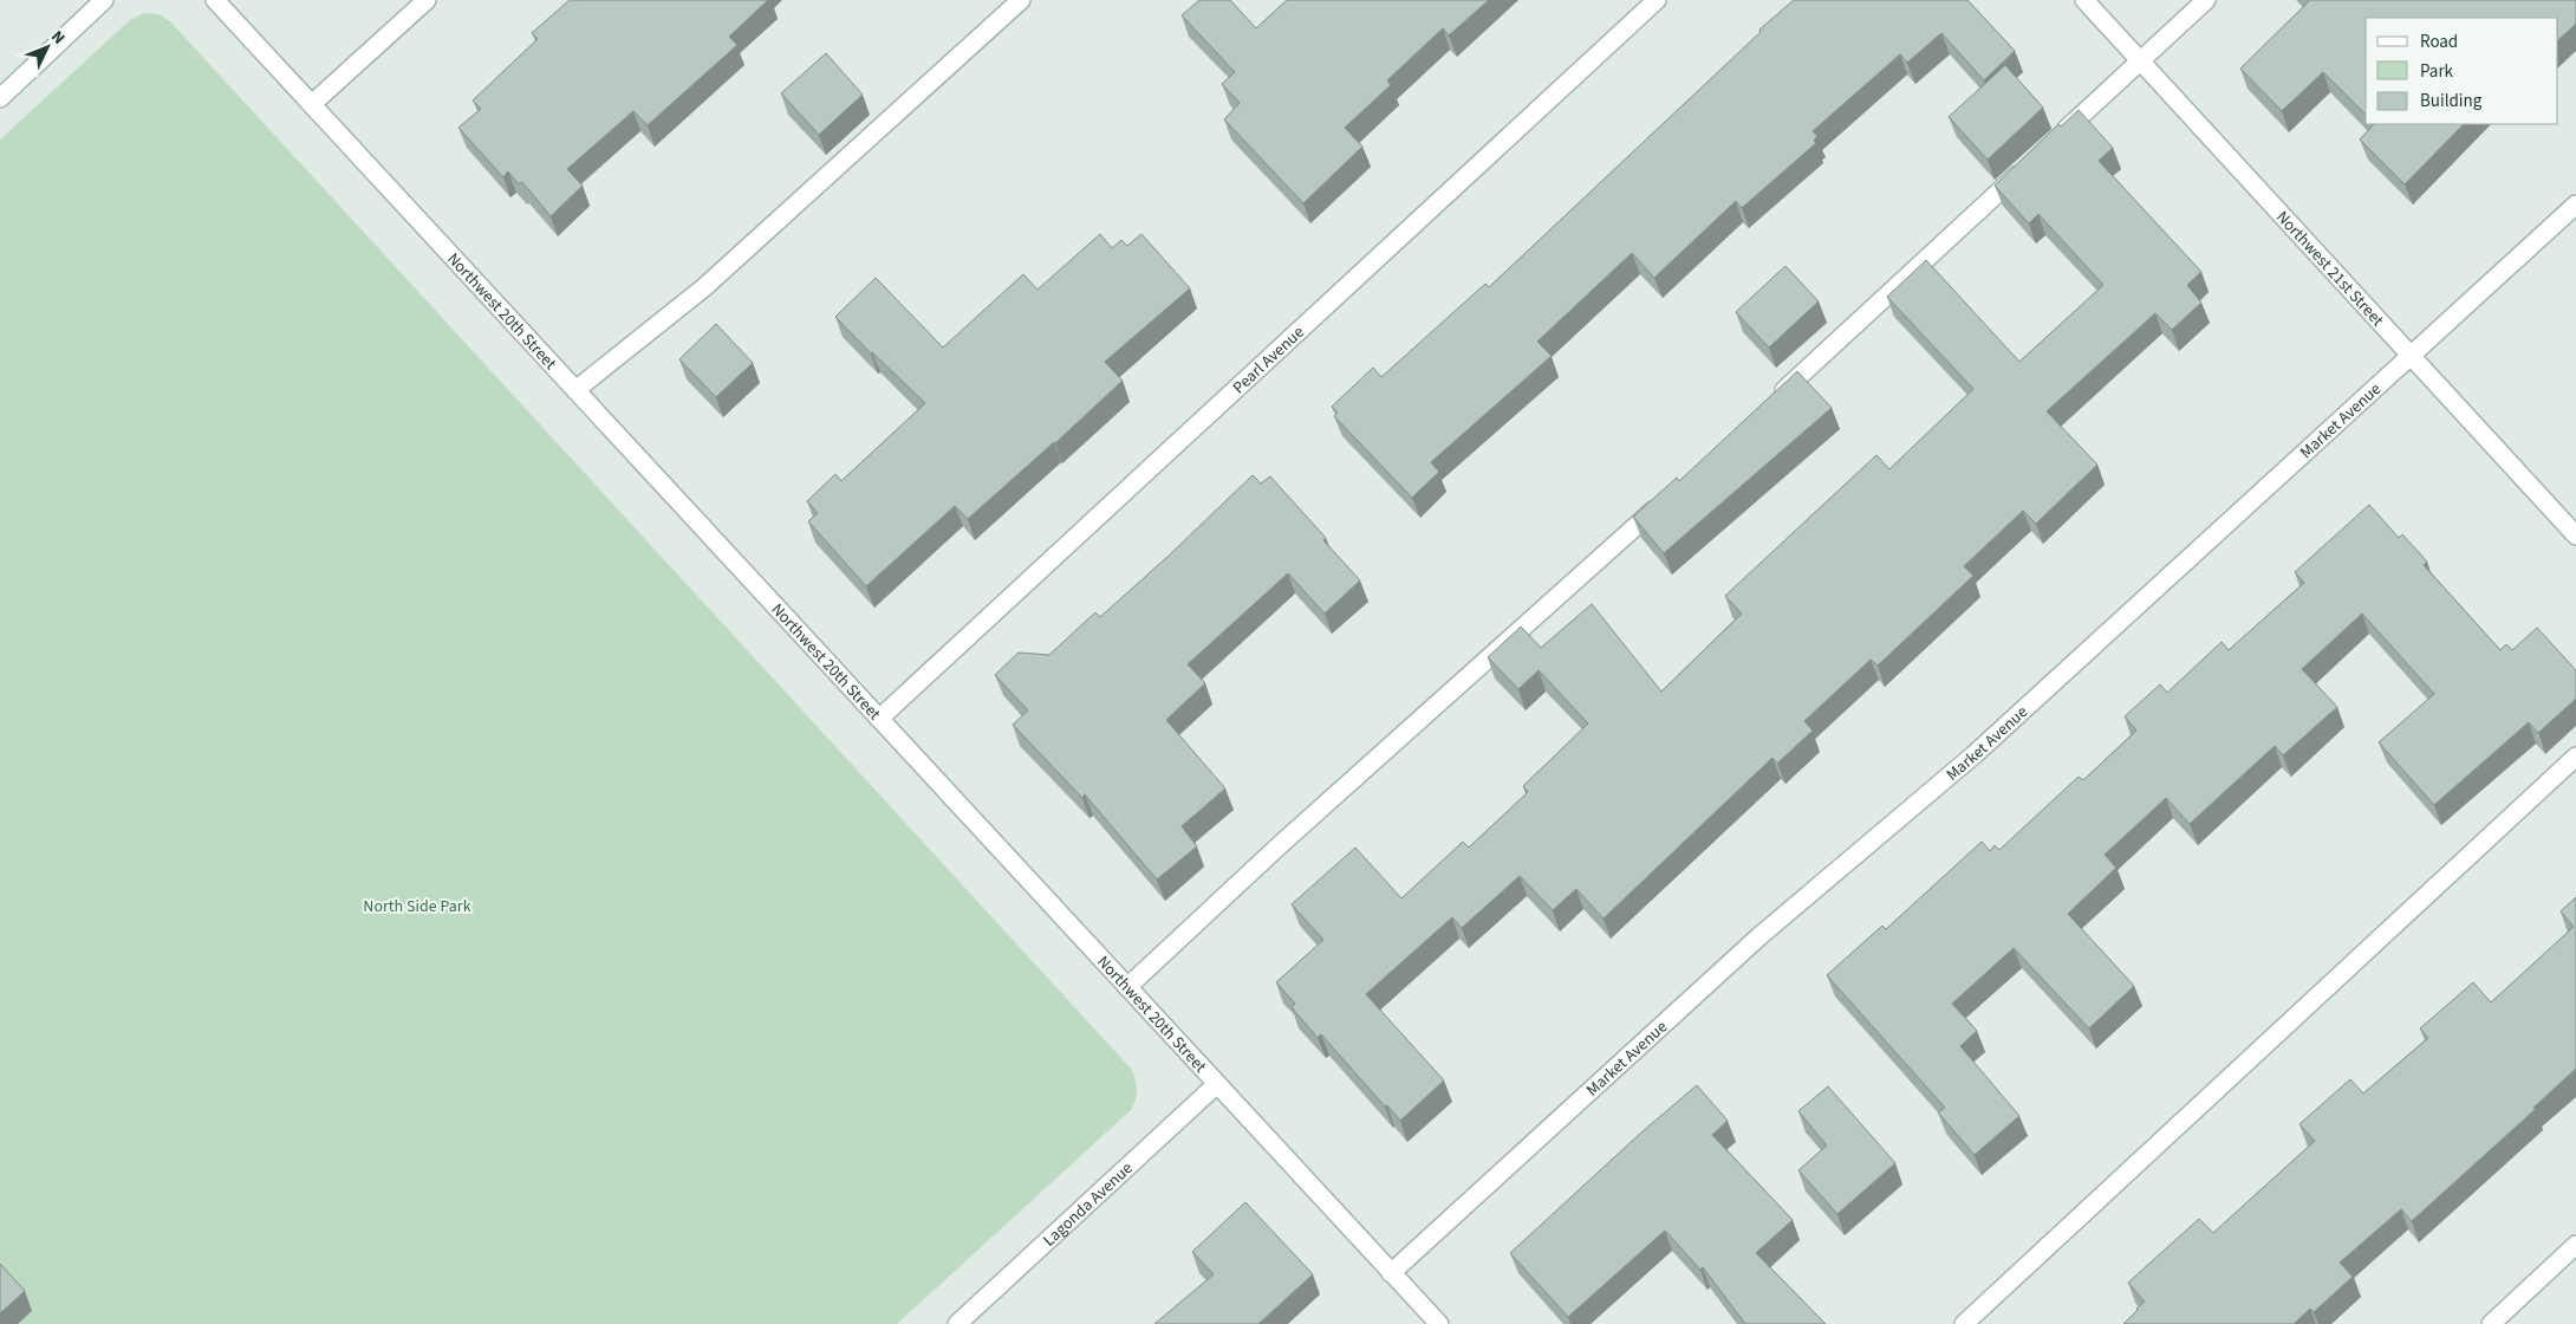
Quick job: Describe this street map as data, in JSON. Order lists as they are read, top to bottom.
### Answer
{
  "streets": {
    "street": [
      "Northwest 21st Street",
      "Northwest 20th Street",
      "Pearl Avenue",
      "Market Avenue",
      "Lagonda Avenue"
    ]
  },
  "crossings": [
    ["Northwest 21st Street", "Market Avenue"],
    ["Northwest 20th Street", "Pearl Avenue"],
    ["Northwest 20th Street", "Market Avenue"],
    ["Northwest 20th Street", "Lagonda Avenue"]
  ],
  "parks": ["North Side Park"],
  "legend": ["Road", "Park", "Building"],
  "north": "top right"
}
